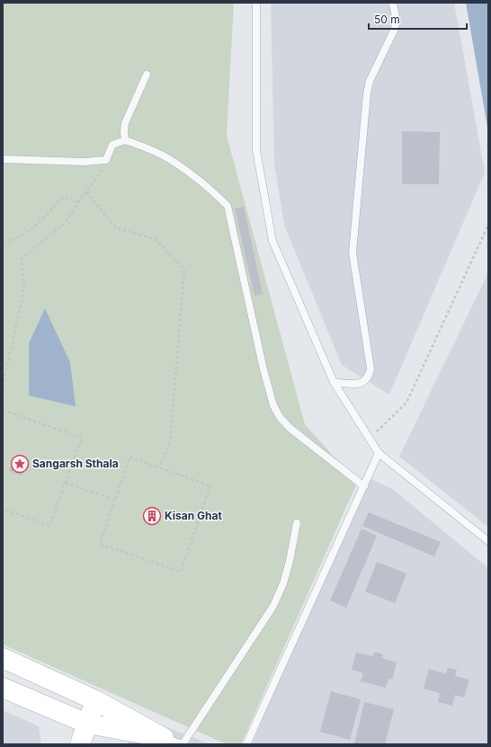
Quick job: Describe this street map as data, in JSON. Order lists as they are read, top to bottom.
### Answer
{
  "places": {
    "place": ["Sangarsh Sthala"],
    "building": ["Kisan Ghat"]
  },
  "scale_bar": "50 m"
}
